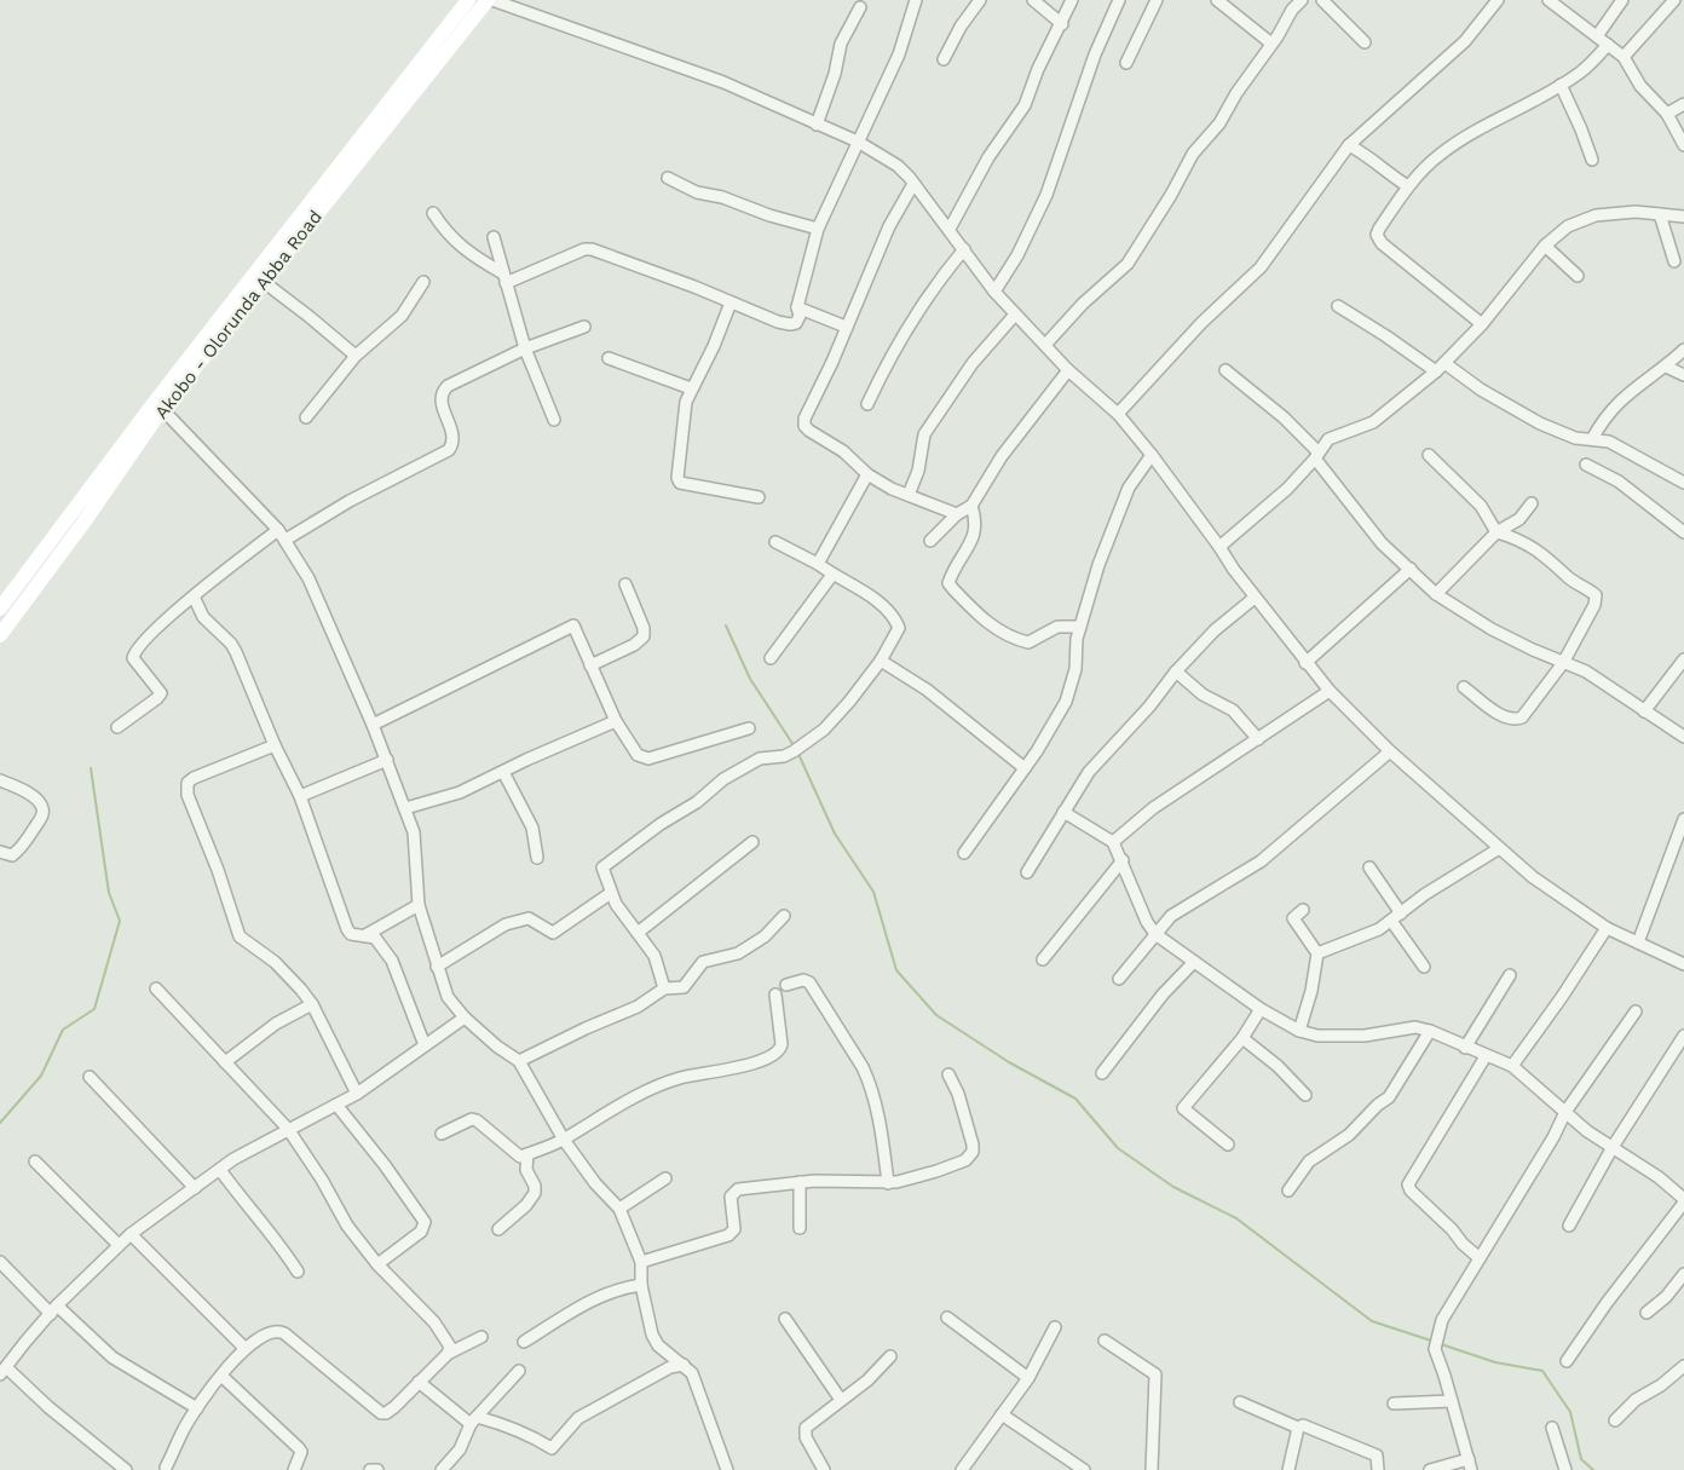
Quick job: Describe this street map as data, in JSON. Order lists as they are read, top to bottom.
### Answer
{
  "streets": {
    "main road": ["Akobo - Olorunda Abba Road"]
  }
}
